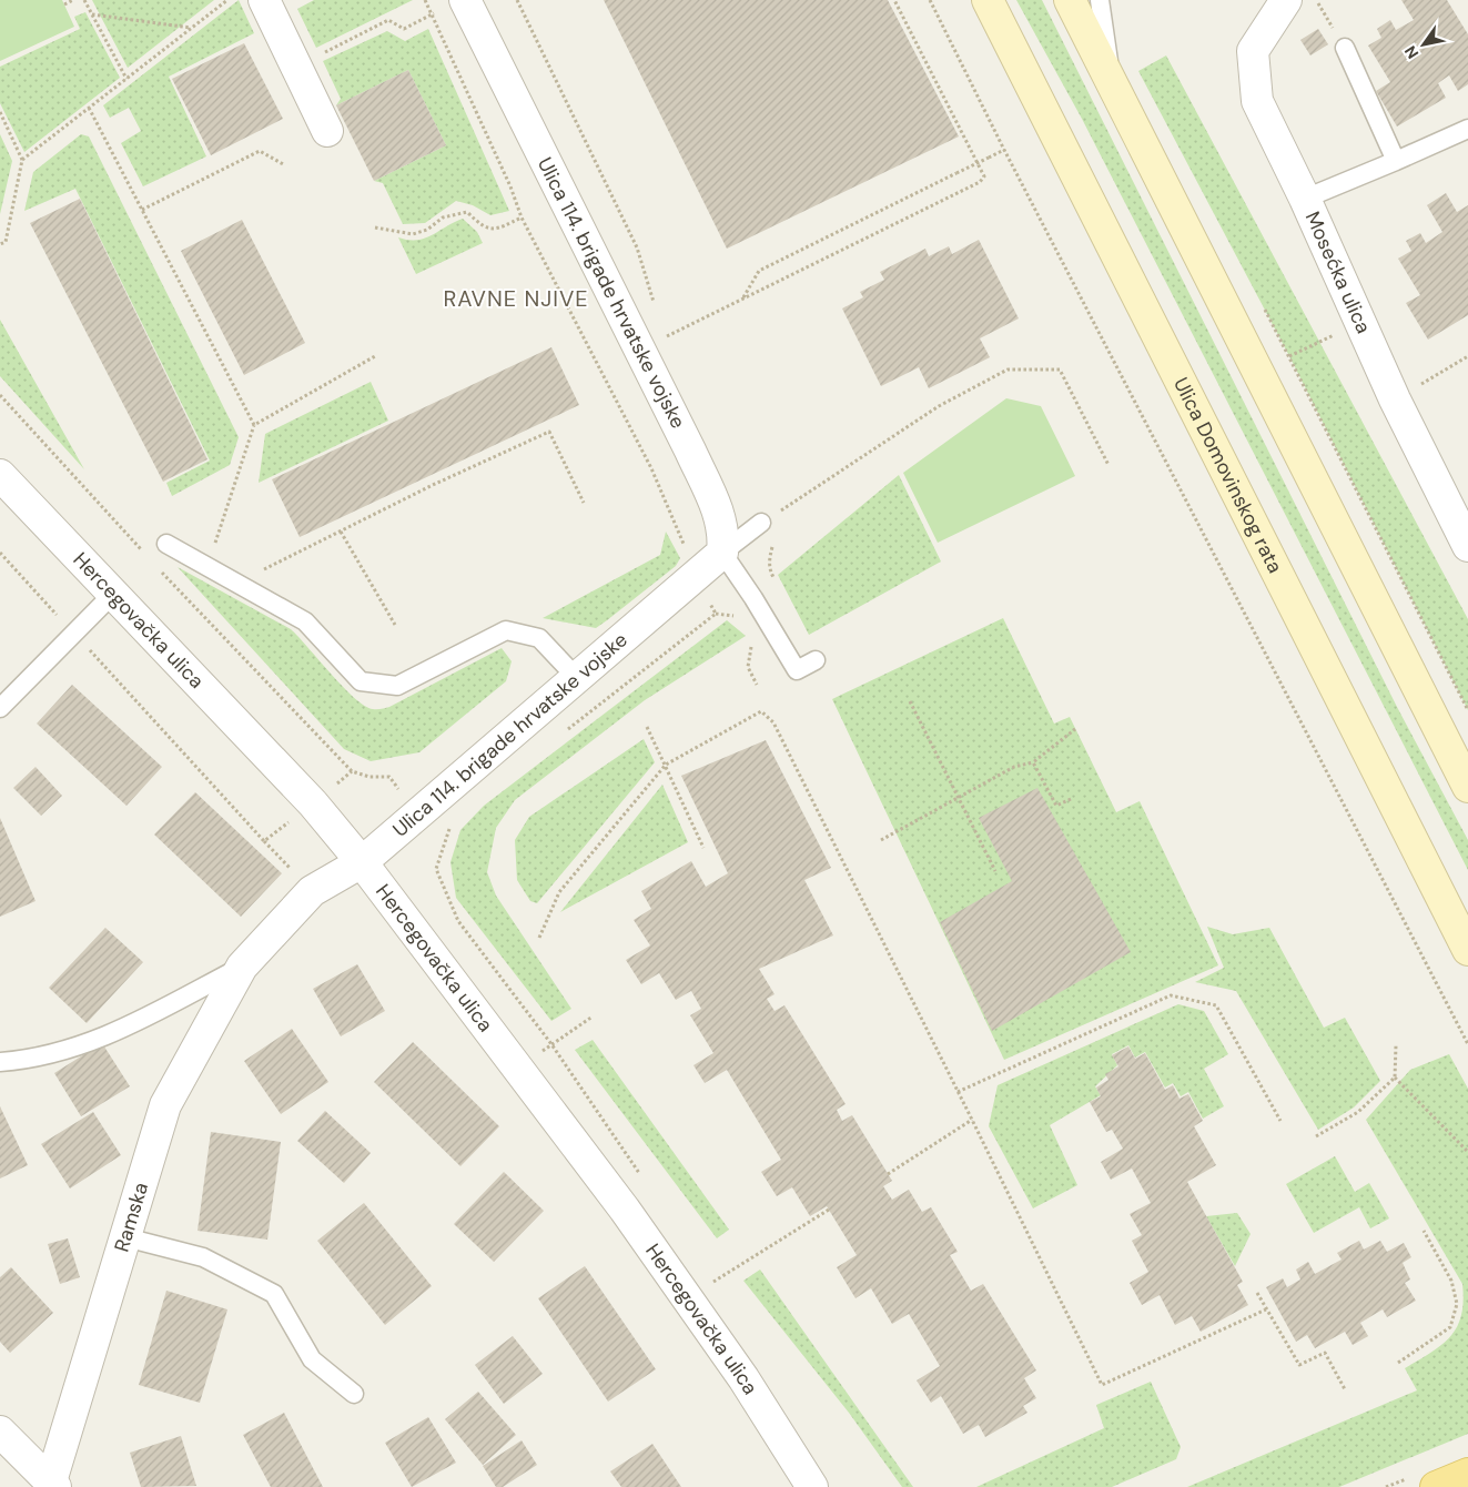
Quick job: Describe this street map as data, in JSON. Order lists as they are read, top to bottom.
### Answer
{
  "streets": {
    "main road": ["Ulica Domovinskog rata"],
    "street": [
      "Mosećka ulica",
      "Ulica 114. brigade hrvatske vojske",
      "Hercegovačka ulica",
      "Ramska"
    ]
  },
  "crossings": [
    ["Ulica 114. brigade hrvatske vojske", "Hercegovačka ulica"],
    ["Ulica 114. brigade hrvatske vojske", "Ramska"],
    ["Hercegovačka ulica", "Ramska"]
  ],
  "districts": ["RAVNE NJIVE"],
  "north": "bottom left"
}
